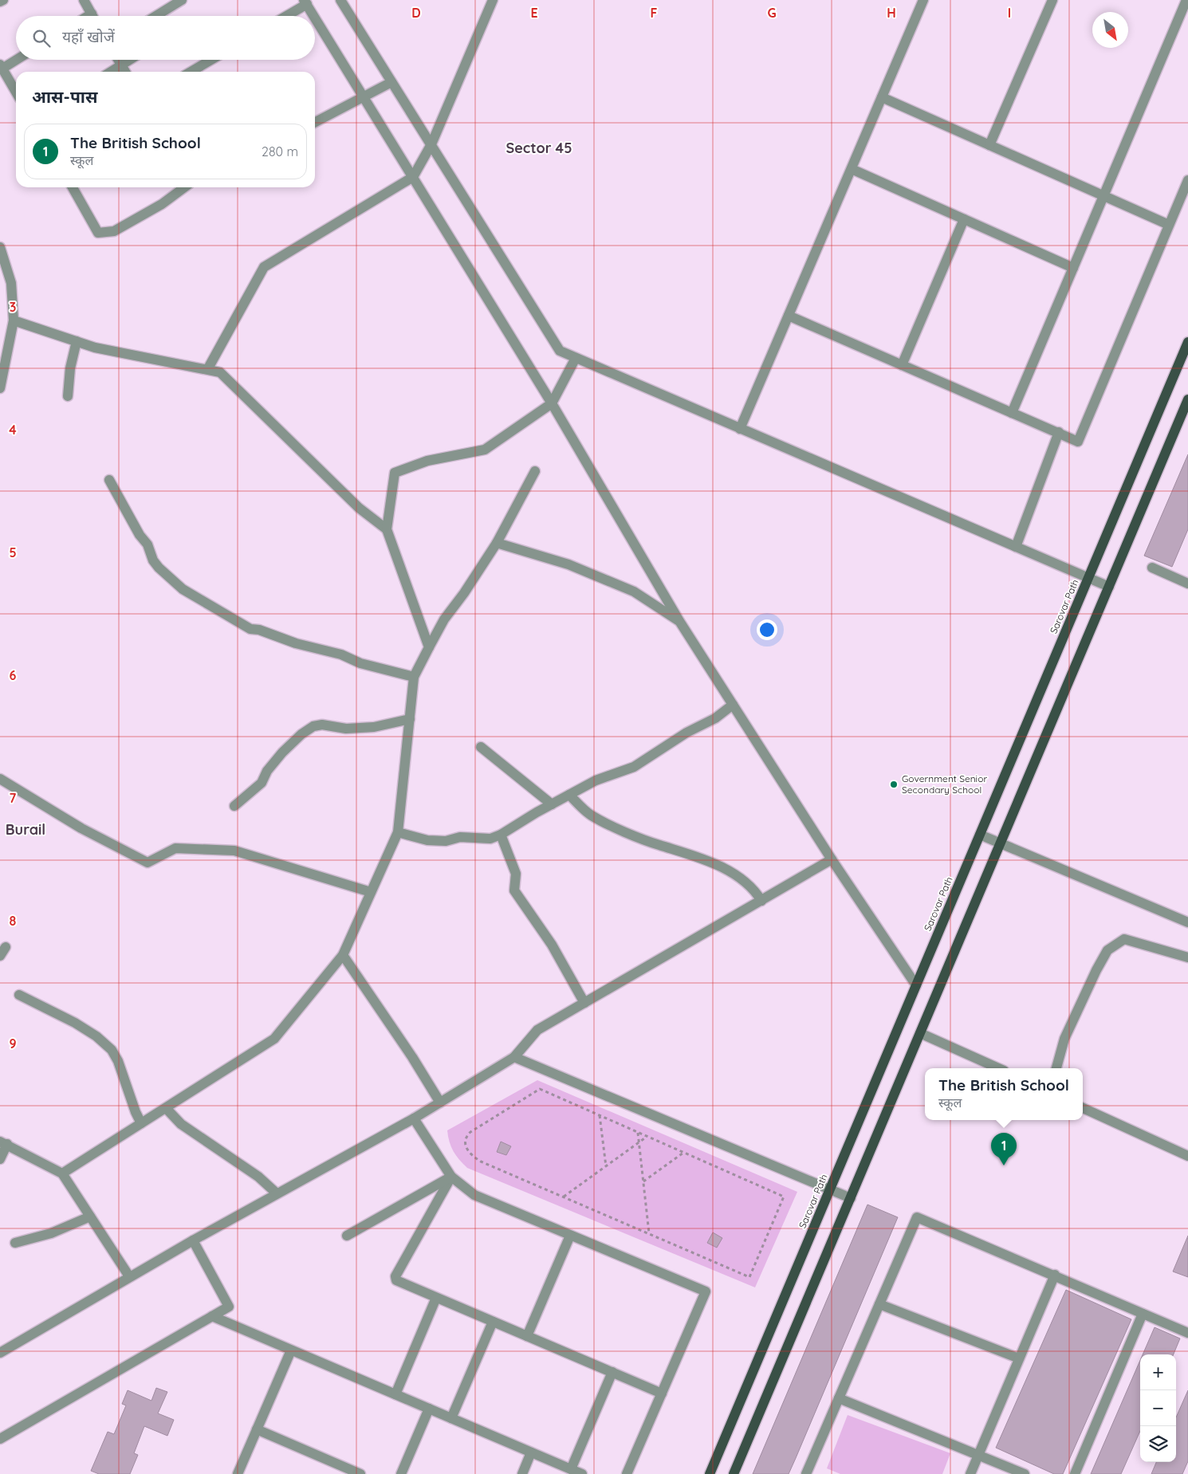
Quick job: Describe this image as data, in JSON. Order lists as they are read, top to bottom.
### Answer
{
  "streets": {
    "main road": ["Sarovar Path"]
  },
  "districts": ["Sector 45", "Burail"],
  "places": ["Government Senior Secondary School"],
  "north": "bottom right",
  "page": {
    "search": "यहाँ खोजें",
    "heading": "आस-पास",
    "list": [
      {
        "mark": "1",
        "name": "The British School",
        "note": "स्कूल",
        "value": "280 m"
      }
    ],
    "popup": ["The British School", "स्कूल"],
    "pins": "1",
    "map_buttons": ["+", "−"]
  },
  "grid": {
    "columns": [
      "D",
      "E",
      "F",
      "G",
      "H",
      "I"
    ],
    "rows": [
      "3",
      "4",
      "5",
      "6",
      "7",
      "8",
      "9"
    ]
  }
}
